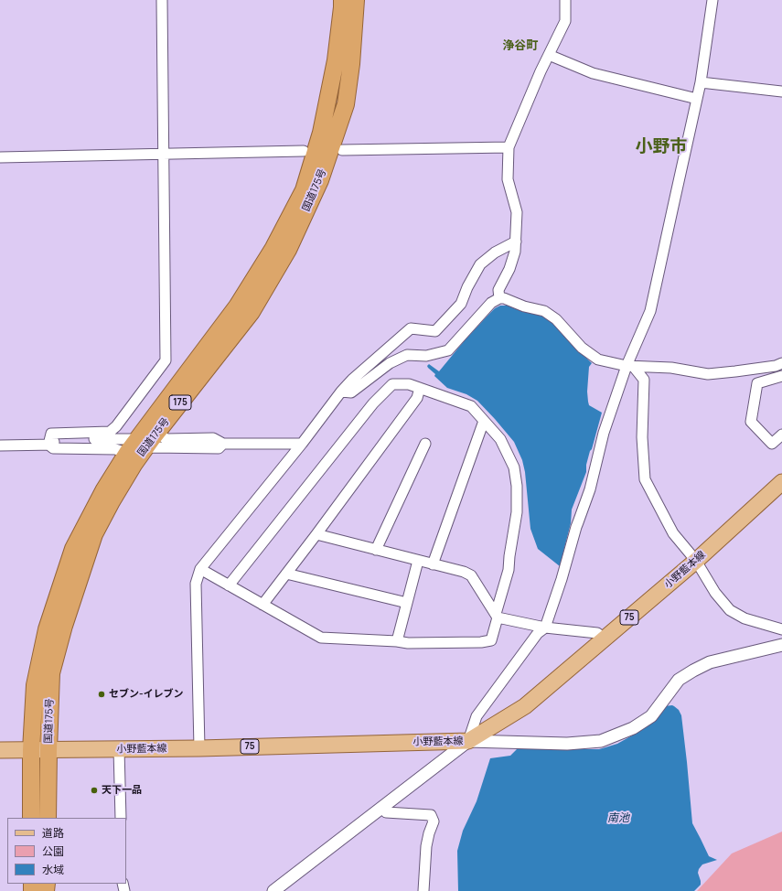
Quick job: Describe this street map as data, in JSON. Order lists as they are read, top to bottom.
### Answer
{
  "streets": {
    "highway": ["国道175号", "175"],
    "main road": ["小野藍本線", "75"]
  },
  "crossings": [
    ["国道175号", "小野藍本線"]
  ],
  "districts": ["浄谷町", "小野市"],
  "water": ["南池"],
  "places": ["セブン-イレブン", "天下一品"],
  "legend": ["道路", "公園", "水域"]
}
